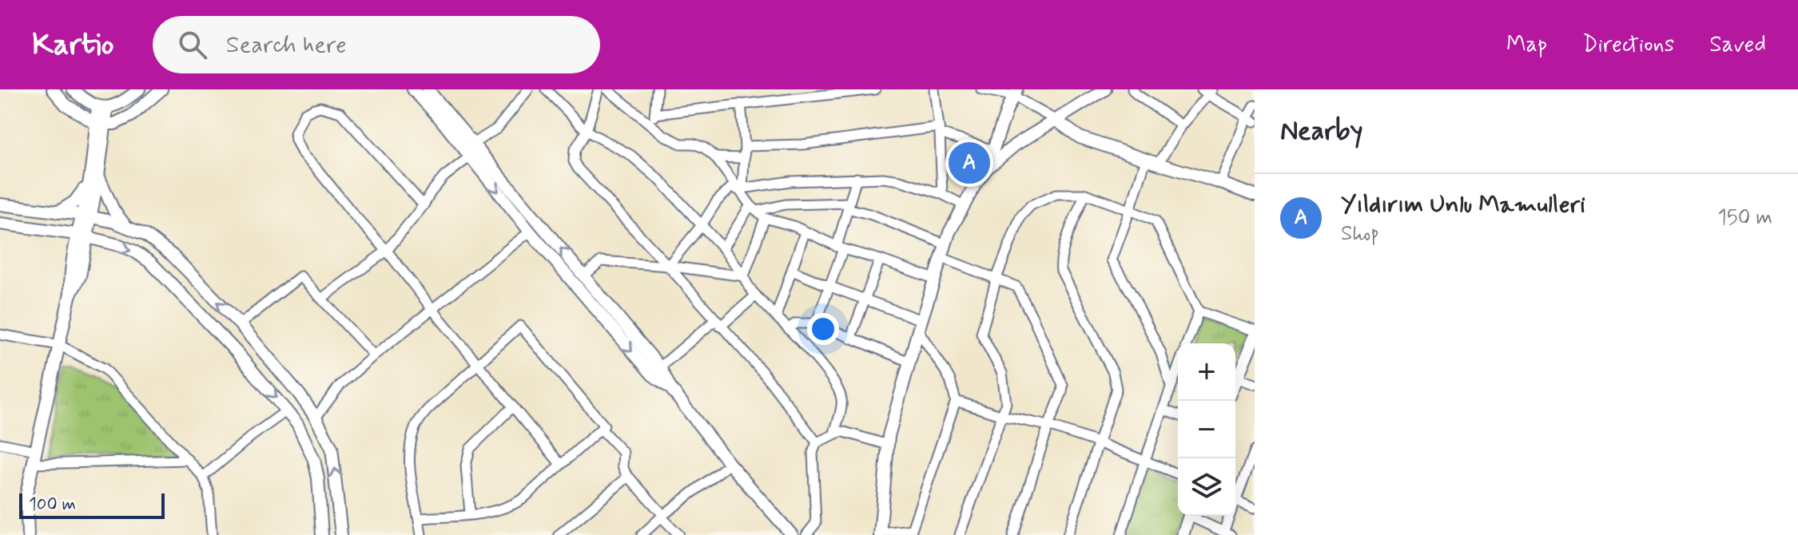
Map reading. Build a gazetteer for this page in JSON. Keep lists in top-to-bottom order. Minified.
{"scale_bar":"100 m","page":{"header":"Kartio","search":"Search here","nav":["Map","Directions","Saved"],"heading":"Nearby","pins":"A","list":[{"mark":"A","name":"Yıldırım Unlu Mamulleri","note":"Shop","value":"150 m"}],"map_buttons":["+","−"],"scale":"100 m"}}
